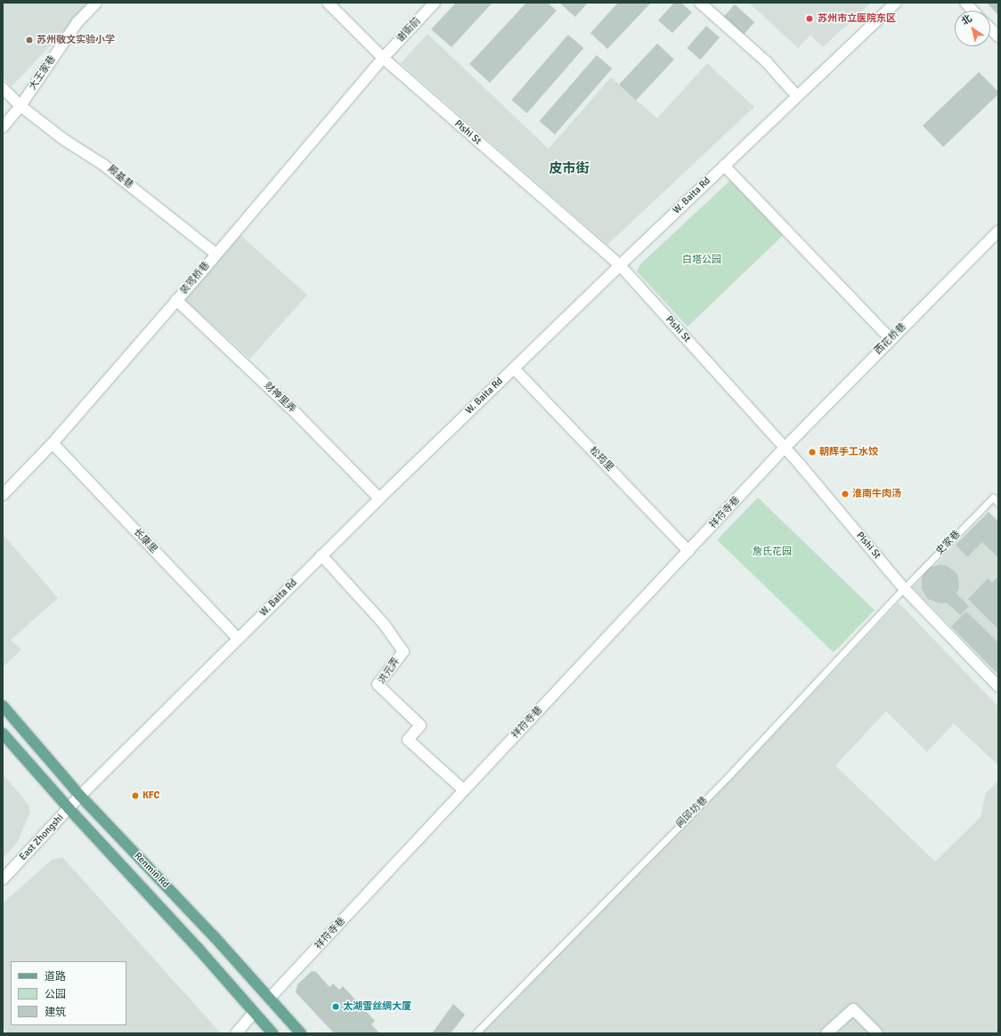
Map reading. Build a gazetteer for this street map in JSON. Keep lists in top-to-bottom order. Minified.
{"streets":{"main road":["Renmin Rd"],"street":["谢衙前","大王家巷","Pishi St","殿基巷","W. Baita Rd","装驾桥巷","西花桥巷","财神里弄","松筠里","祥符寺巷","长康里","洪元弄","East Zhongshi"],"lane":["史家巷","闾邱坊巷"]},"crossings":[["谢衙前","Pishi St"],["谢衙前","装驾桥巷"],["大王家巷","殿基巷"],["Pishi St","W. Baita Rd"],["Pishi St","装驾桥巷"],["Pishi St","西花桥巷"],["Pishi St","祥符寺巷"],["Pishi St","史家巷"],["Pishi St","闾邱坊巷"],["殿基巷","装驾桥巷"],["W. Baita Rd","财神里弄"],["W. Baita Rd","松筠里"],["W. Baita Rd","长康里"],["W. Baita Rd","洪元弄"],["W. Baita Rd","East Zhongshi"],["W. Baita Rd","Renmin Rd"],["装驾桥巷","财神里弄"],["装驾桥巷","长康里"],["西花桥巷","祥符寺巷"],["松筠里","祥符寺巷"],["祥符寺巷","洪元弄"],["祥符寺巷","Renmin Rd"],["史家巷","闾邱坊巷"],["East Zhongshi","Renmin Rd"]],"districts":["皮市街"],"parks":["白塔公园","詹氏花园"],"places":["苏州市立医院东区","苏州敬文实验小学","朝辉手工水饺","淮南牛肉汤","KFC","太湖雪丝绸大厦"],"legend":["道路","公园","建筑"],"north":"top left"}
